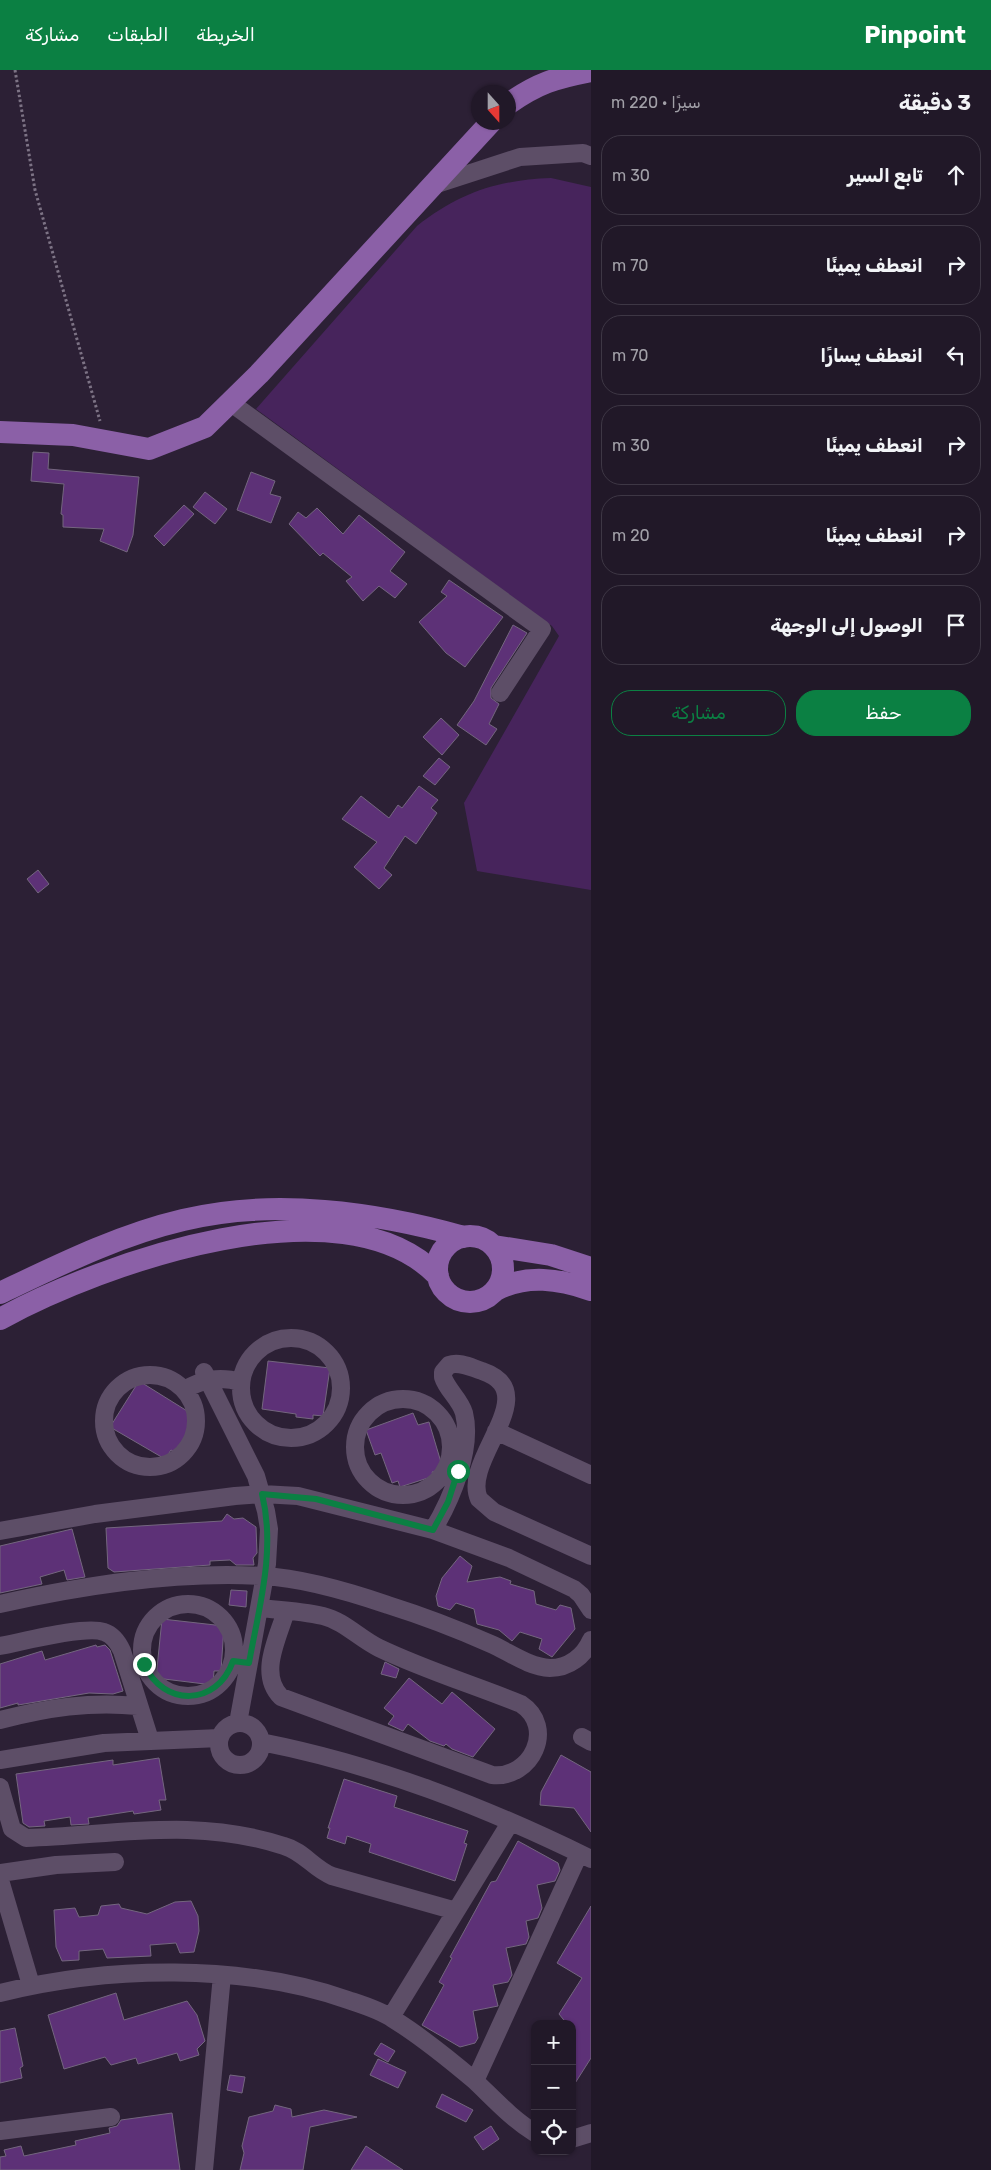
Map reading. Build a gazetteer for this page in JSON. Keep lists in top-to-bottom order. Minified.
{"north":"bottom","page":{"header":"Pinpoint","nav":["الخريطة","الطبقات","مشاركة"],"heading":["3 دقيقة","سيرًا · 220 m"],"list":[["تابع السير","30 m"],["انعطف يمينًا","70 m"],["انعطف يسارًا","70 m"],["انعطف يمينًا","30 m"],["انعطف يمينًا","20 m"],"الوصول إلى الوجهة"],"buttons":["حفظ","مشاركة"],"map_buttons":["+","−"]}}
